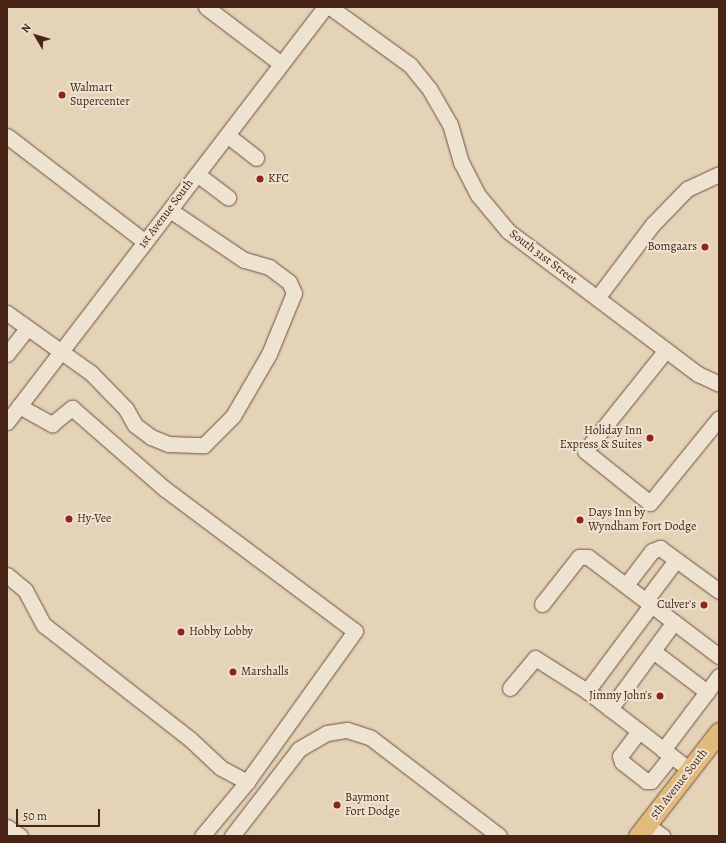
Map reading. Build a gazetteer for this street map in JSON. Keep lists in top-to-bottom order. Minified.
{"streets":{"main road":["5th Avenue South"],"street":["1st Avenue South","South 31st Street"]},"places":["Walmart Supercenter","KFC","Bomgaars","Holiday Inn Express & Suites","Hy-Vee","Days Inn by Wyndham Fort Dodge","Culver's","Hobby Lobby","Marshalls","Jimmy John's","Baymont Fort Dodge"],"scale_bar":"50 m","north":"top left"}
